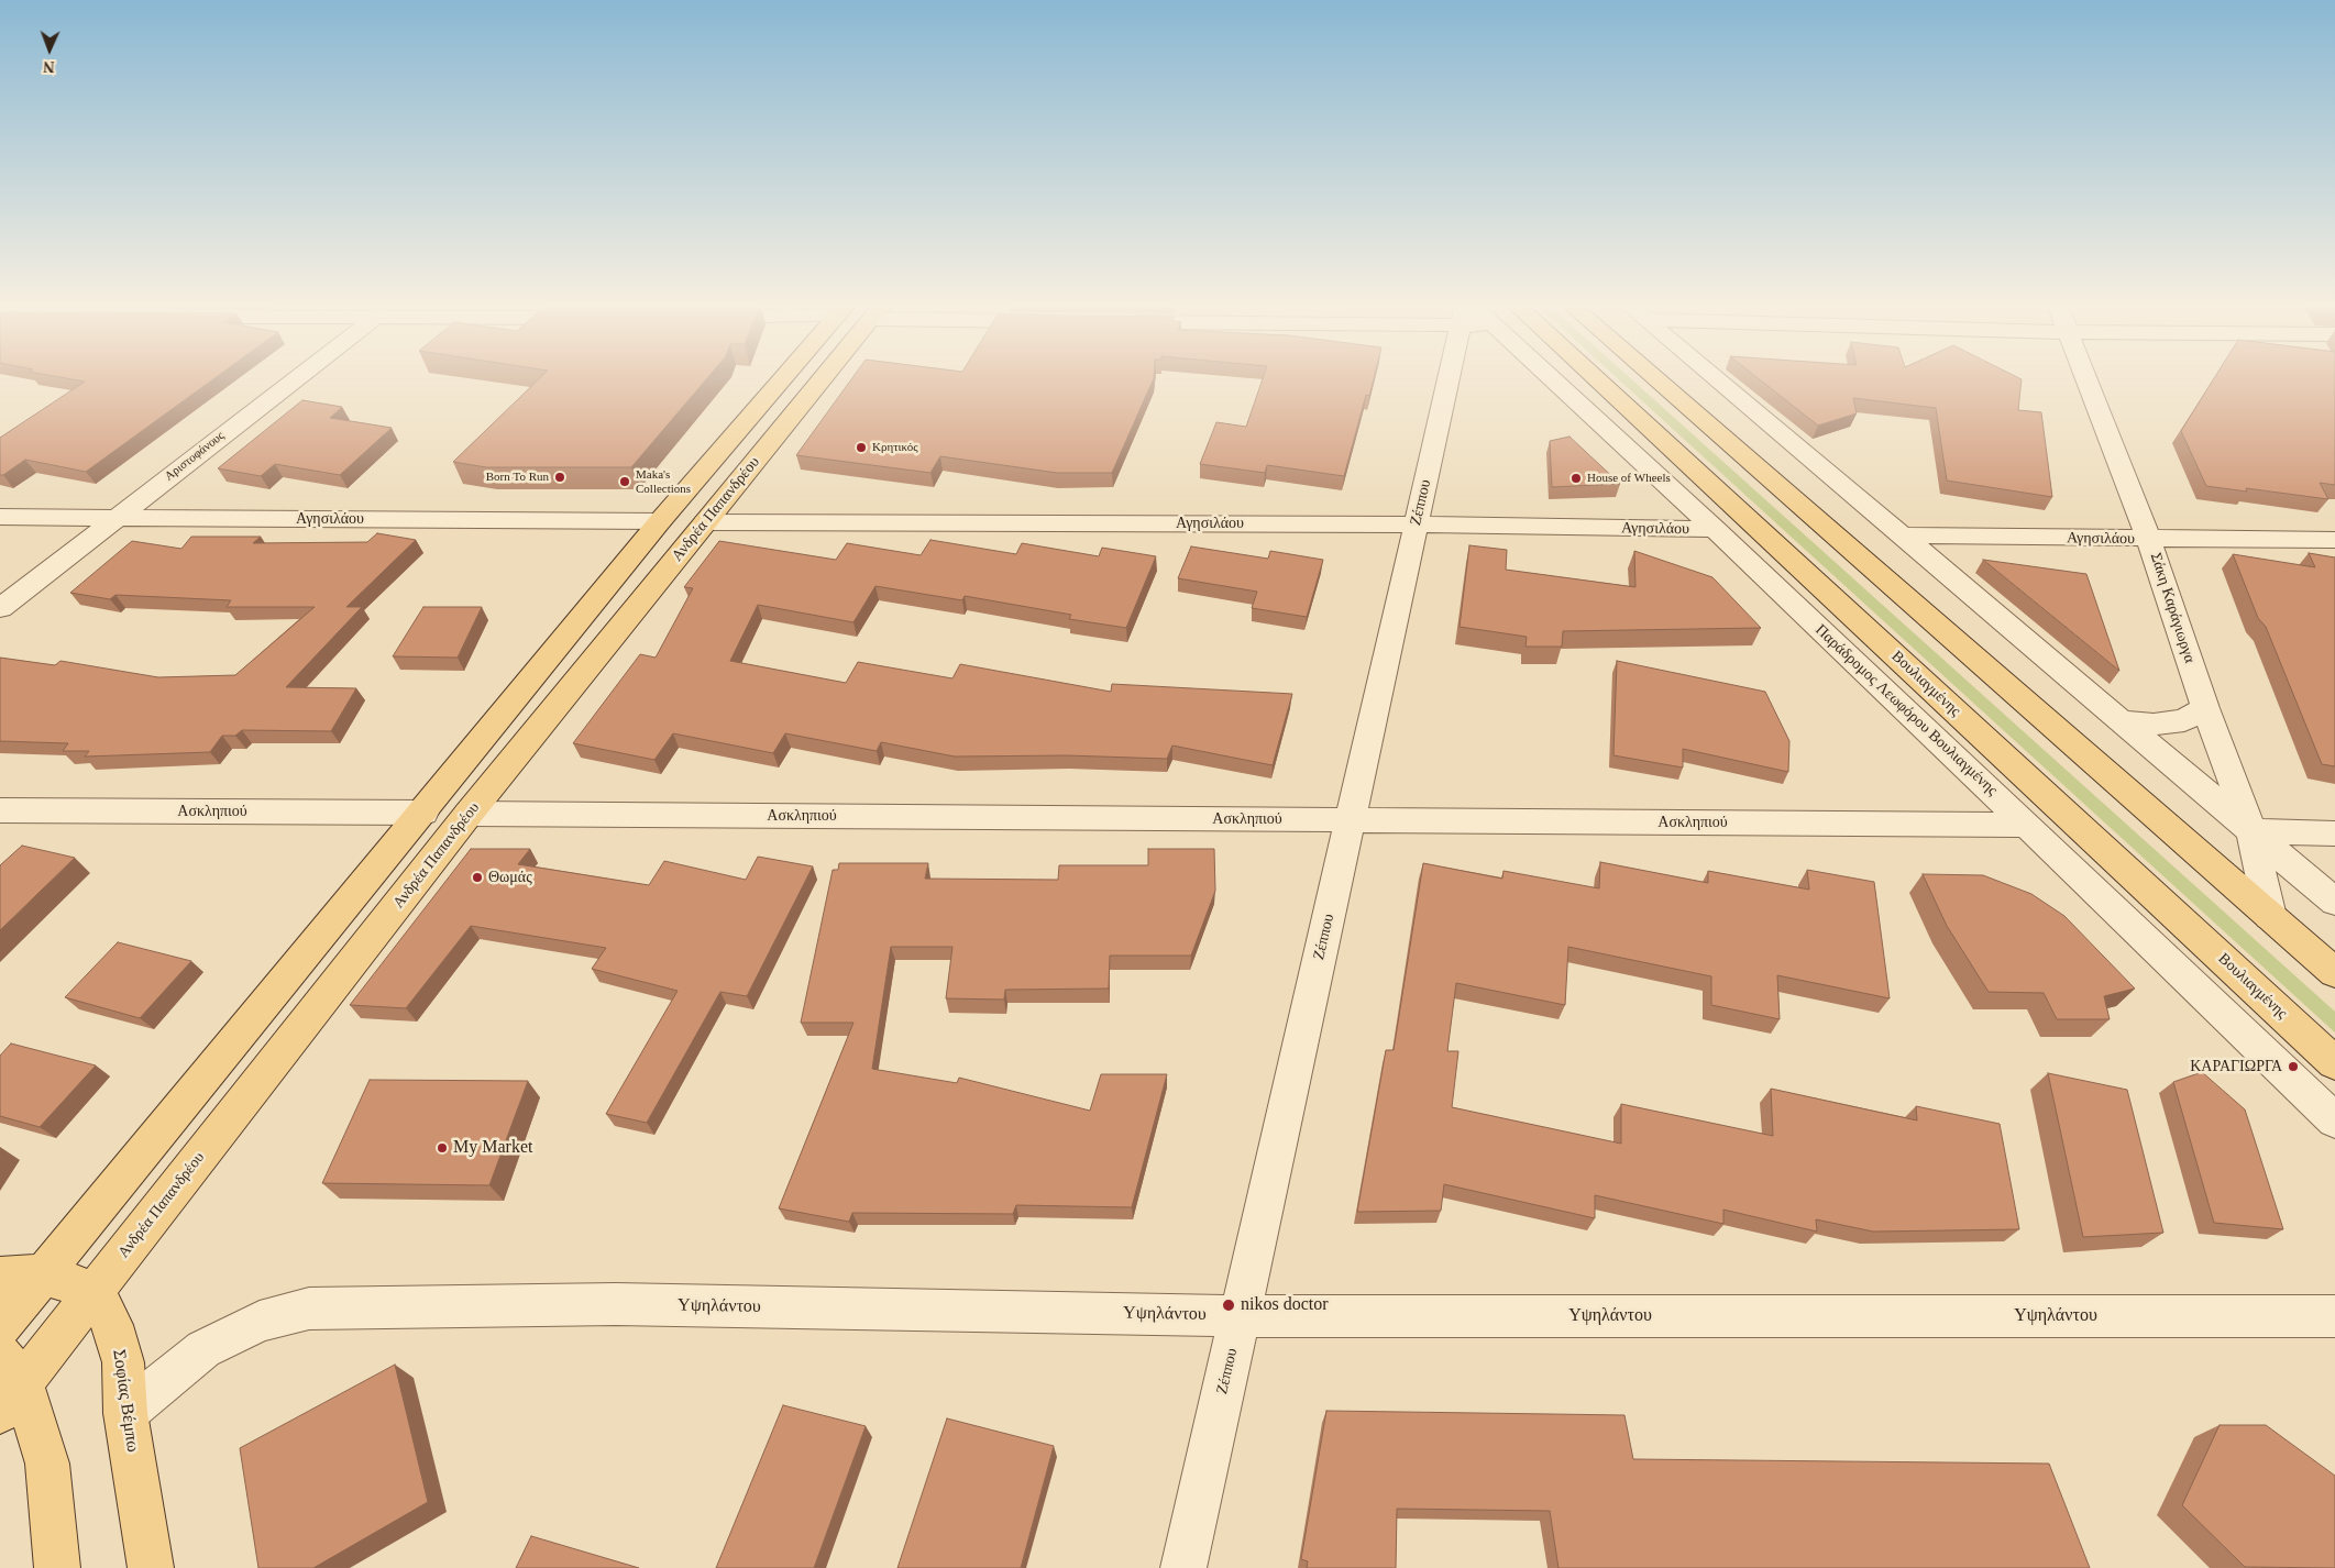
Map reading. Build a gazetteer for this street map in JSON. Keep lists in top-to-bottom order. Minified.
{"streets":{"main road":["Ανδρέα Παπανδρέου","Βουλιαγμένης","Σοφίας Βέμπω"],"street":["Αριστοφάνους","Ζέππου","Αγησιλάου","Σάκη Καράγιωργα","Παράδρομος Λεωφόρου Βουλιαγμένης","Ασκληπιού","Υψηλάντου"]},"crossings":[["Αριστοφάνους","Αγησιλάου"],["Ζέππου","Αγησιλάου"],["Ζέππου","Ασκληπιού"],["Ζέππου","Υψηλάντου"],["Ανδρέα Παπανδρέου","Αγησιλάου"],["Ανδρέα Παπανδρέου","Ασκληπιού"],["Ανδρέα Παπανδρέου","Σοφίας Βέμπω"],["Αγησιλάου","Σάκη Καράγιωργα"],["Αγησιλάου","Παράδρομος Λεωφόρου Βουλιαγμένης"],["Παράδρομος Λεωφόρου Βουλιαγμένης","Ασκληπιού"],["Υψηλάντου","Σοφίας Βέμπω"]],"places":["Κρητικός","Born To Run","House of Wheels","Maka's Collections","Θωμάς","ΚΑΡΑΓΙΩΡΓΑ","My Market","nikos doctor"],"north":"bottom"}
